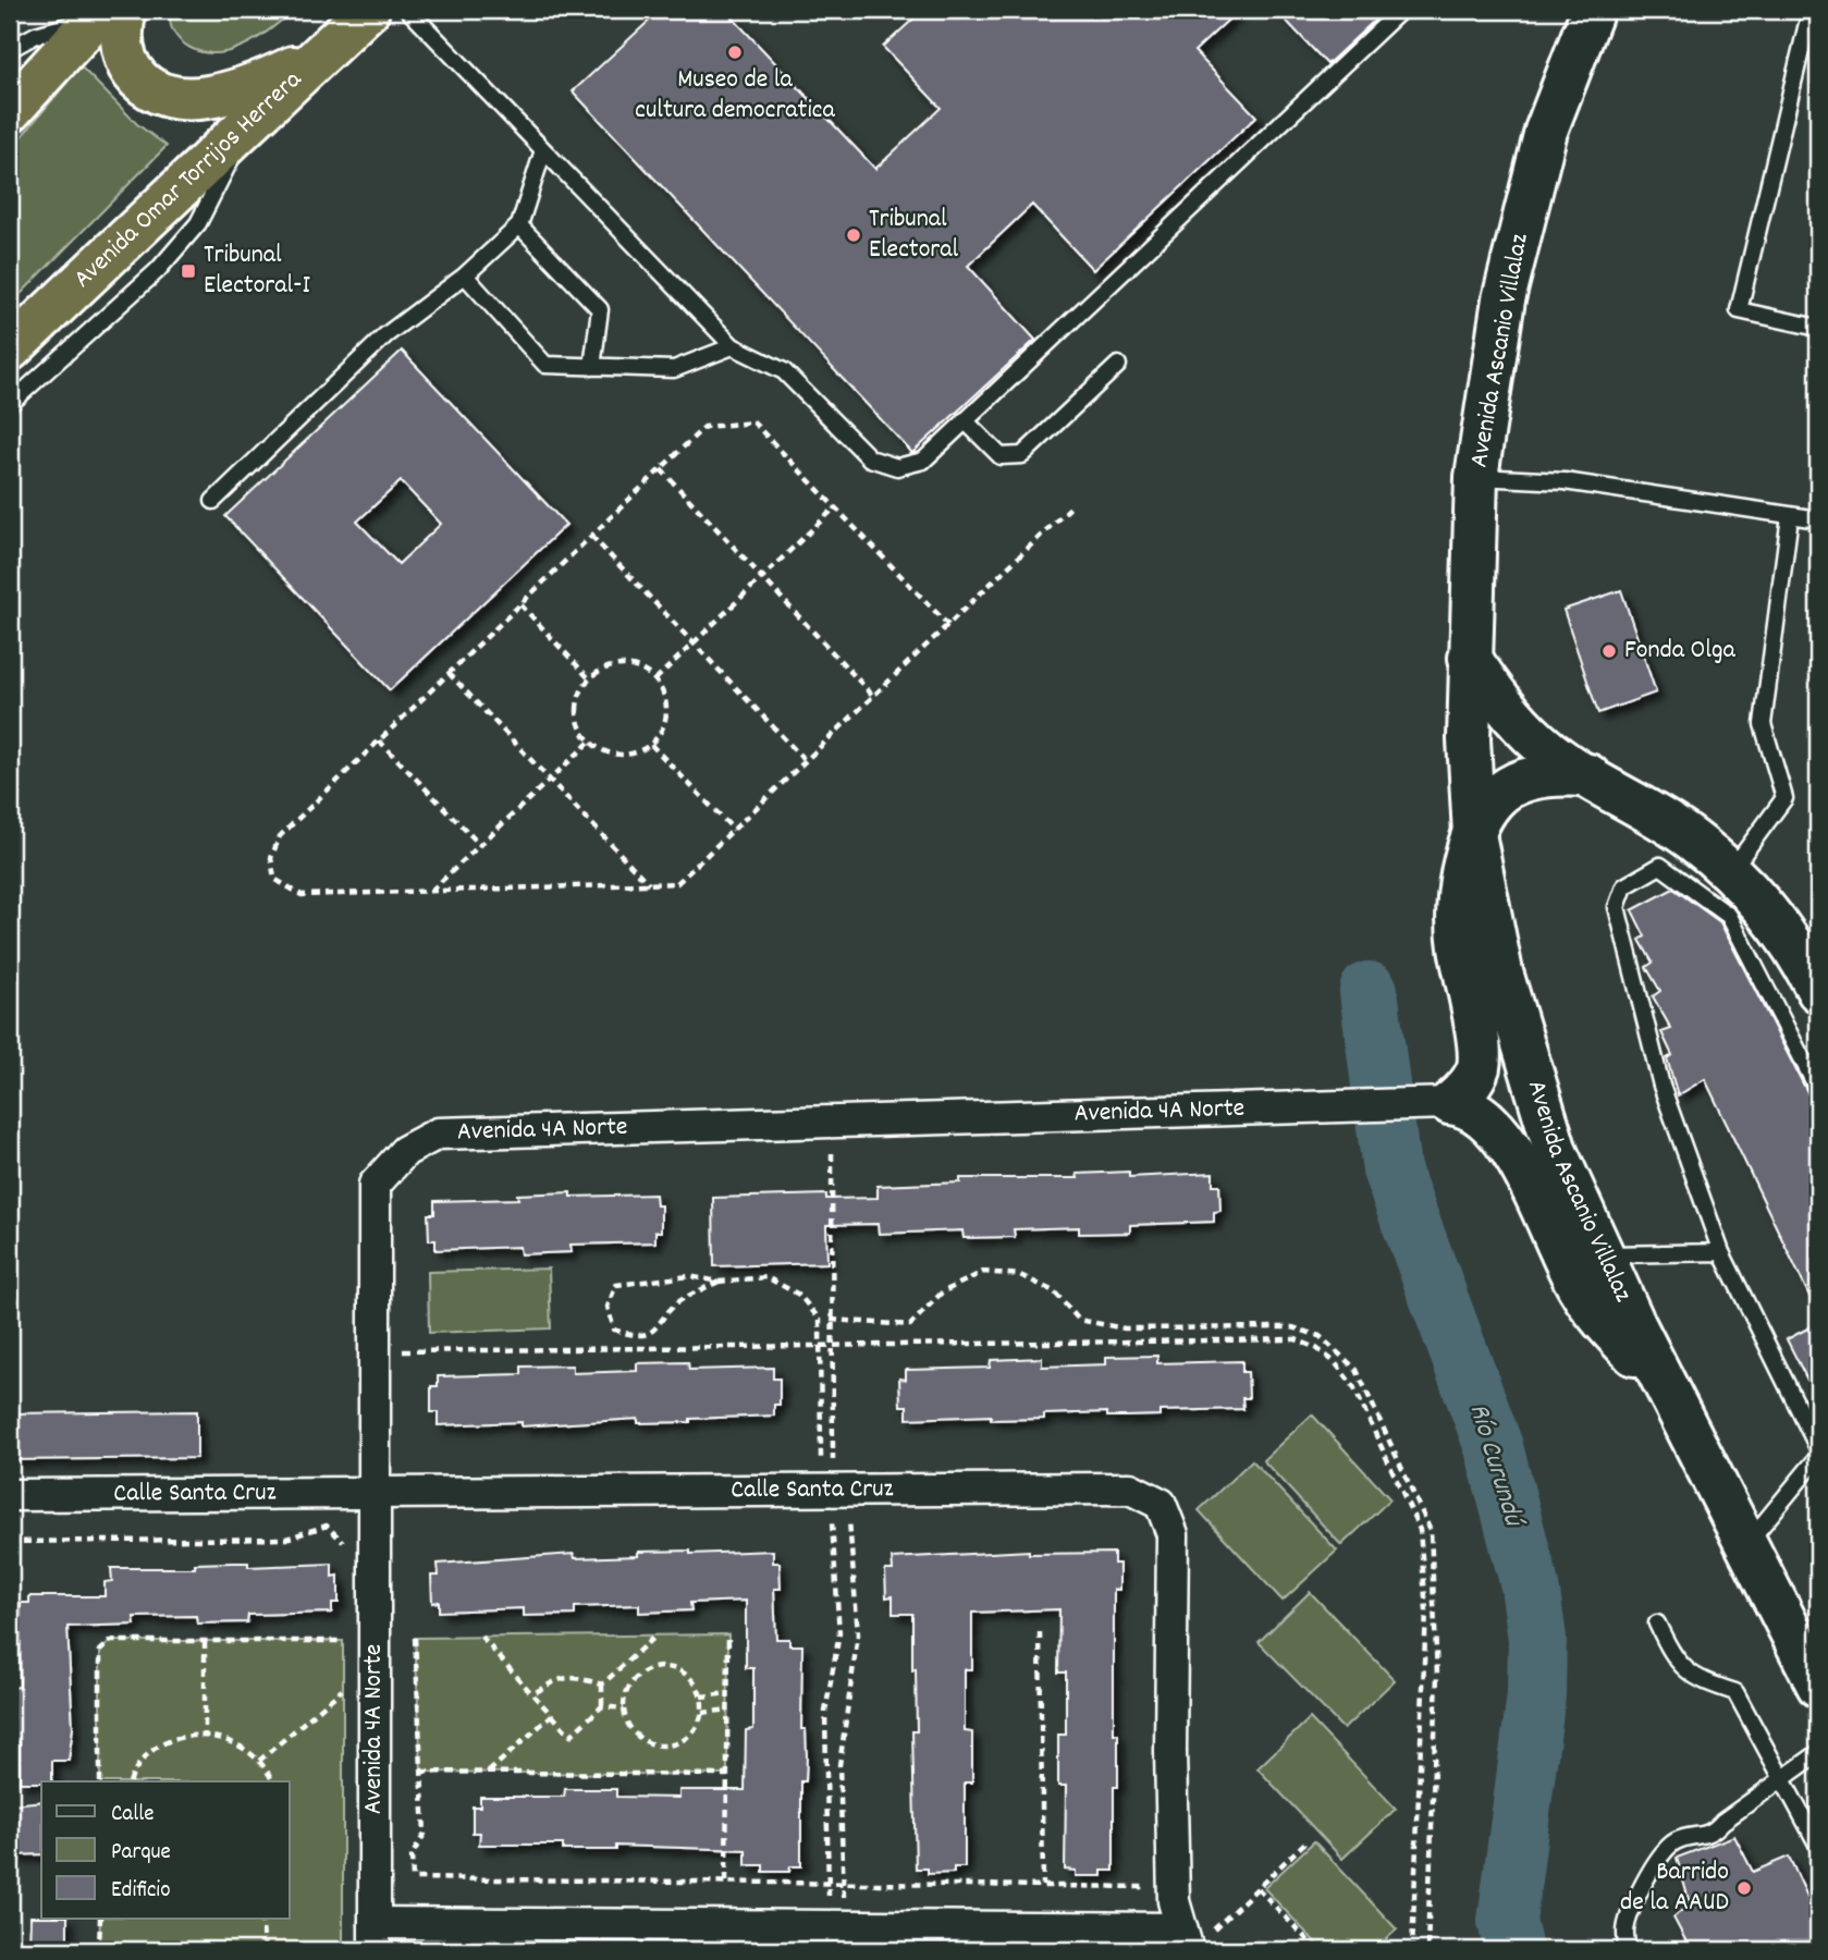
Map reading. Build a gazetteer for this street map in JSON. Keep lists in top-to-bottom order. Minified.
{"streets":{"highway":["Avenida Omar Torrijos Herrera"],"main road":["Avenida Ascanio Villalaz"],"street":["Avenida 4A Norte","Calle Santa Cruz"]},"crossings":[["Avenida 4A Norte","Calle Santa Cruz"]],"water":["Río Curundú"],"places":{"other":["Museo de la cultura democratica","Tribunal Electoral","Fonda Olga","Barrido de la AAUD"],"transit":["Tribunal Electoral-I"]},"legend":["Calle","Parque","Edificio"]}
